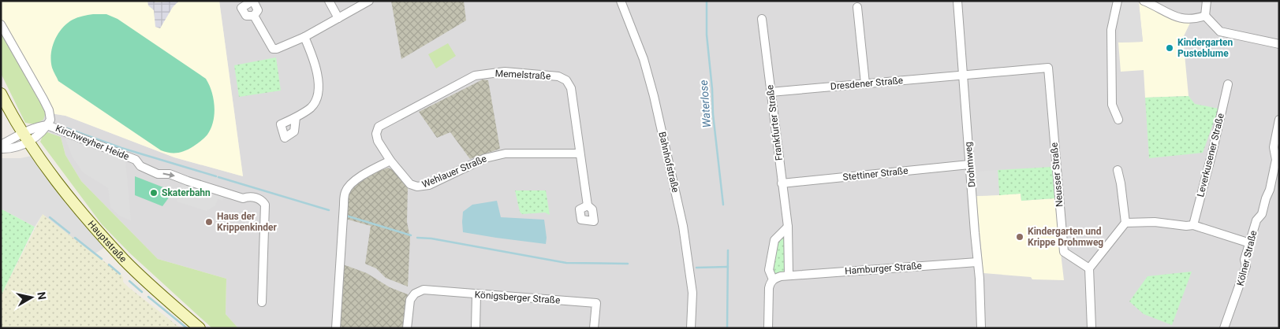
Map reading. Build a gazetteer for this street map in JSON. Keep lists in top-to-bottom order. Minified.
{"streets":{"main road":["Hauptstraße"],"street":["Memelstraße","Dresdener Straße","Frankfurter Straße","Kirchweyher Heide","Leverkusener Straße","Bahnhofstraße","Drohmweg","Wehlauer Straße","Stettiner Straße","Neusser Straße","Kölner Straße","Hamburger Straße","Königsberger Straße"]},"crossings":[["Memelstraße","Wehlauer Straße"],["Dresdener Straße","Frankfurter Straße"],["Dresdener Straße","Drohmweg"],["Dresdener Straße","Neusser Straße"],["Frankfurter Straße","Stettiner Straße"],["Frankfurter Straße","Hamburger Straße"],["Drohmweg","Stettiner Straße"],["Drohmweg","Hamburger Straße"]],"one_way":["Kirchweyher Heide"],"water":["Waterlose"],"places":["Kindergarten Pusteblume","Skaterbahn","Haus der Krippenkinder","Kindergarten und Krippe Drohmweg"],"north":"right"}
